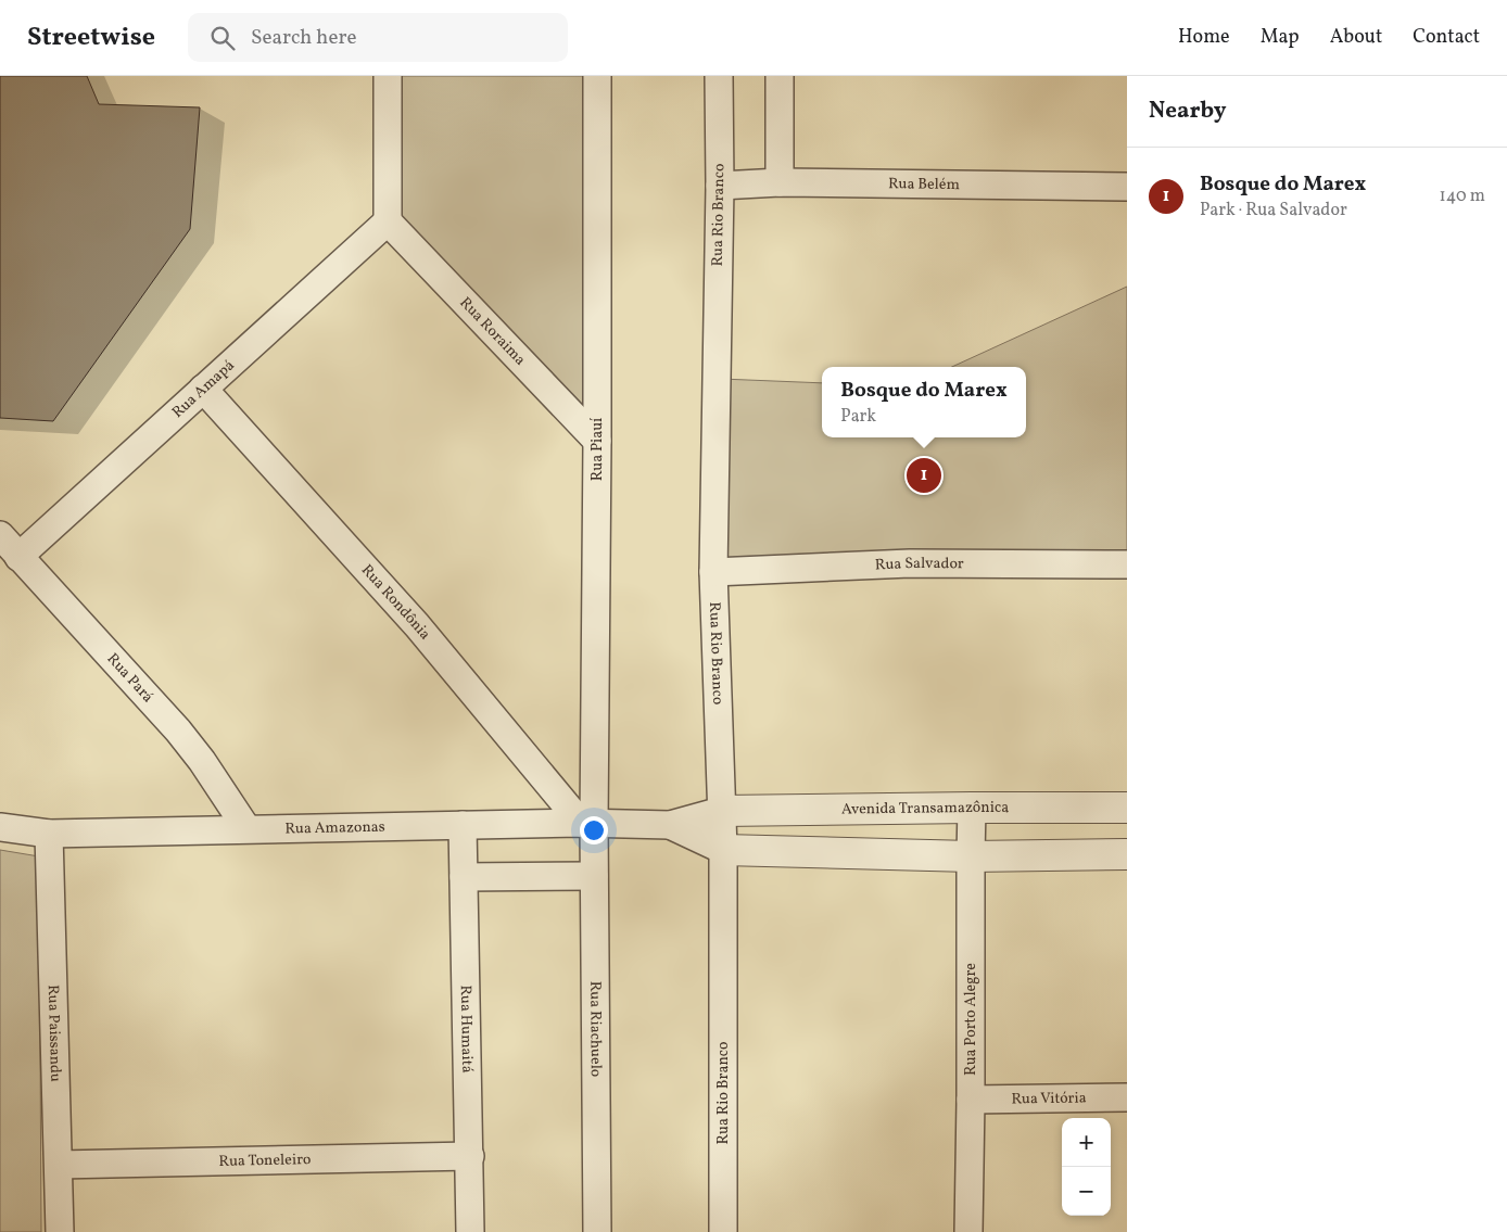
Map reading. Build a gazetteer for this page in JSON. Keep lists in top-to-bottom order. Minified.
{"streets":{"street":["Rua Belém","Rua Rio Branco","Rua Roraima","Rua Amapá","Rua Piauí","Rua Salvador","Rua Rondônia","Rua Pará","Avenida Transamazônica","Rua Amazonas","Rua Porto Alegre","Rua Riachuelo","Rua Humaitá","Rua Paissandu","Rua Vitória","Rua Toneleiro"]},"crossings":[["Rua Belém","Rua Rio Branco"],["Rua Rio Branco","Rua Salvador"],["Rua Rio Branco","Avenida Transamazônica"],["Rua Rio Branco","Rua Amazonas"],["Rua Roraima","Rua Amapá"],["Rua Roraima","Rua Piauí"],["Rua Amapá","Rua Rondônia"],["Rua Amapá","Rua Pará"],["Rua Piauí","Rua Rondônia"],["Rua Piauí","Rua Amazonas"],["Rua Piauí","Rua Riachuelo"],["Rua Rondônia","Rua Amazonas"],["Rua Rondônia","Rua Riachuelo"],["Rua Pará","Rua Amazonas"],["Avenida Transamazônica","Rua Amazonas"],["Avenida Transamazônica","Rua Porto Alegre"],["Rua Amazonas","Rua Riachuelo"],["Rua Amazonas","Rua Humaitá"],["Rua Amazonas","Rua Paissandu"],["Rua Porto Alegre","Rua Vitória"],["Rua Humaitá","Rua Toneleiro"],["Rua Paissandu","Rua Toneleiro"]],"page":{"header":"Streetwise","search":"Search here","nav":["Home","Map","About","Contact"],"heading":"Nearby","list":[{"mark":"1","name":"Bosque do Marex","note":"Park · Rua Salvador","value":"140 m"}],"popup":["Bosque do Marex","Park"],"pins":"1","map_buttons":["+","−"]}}
